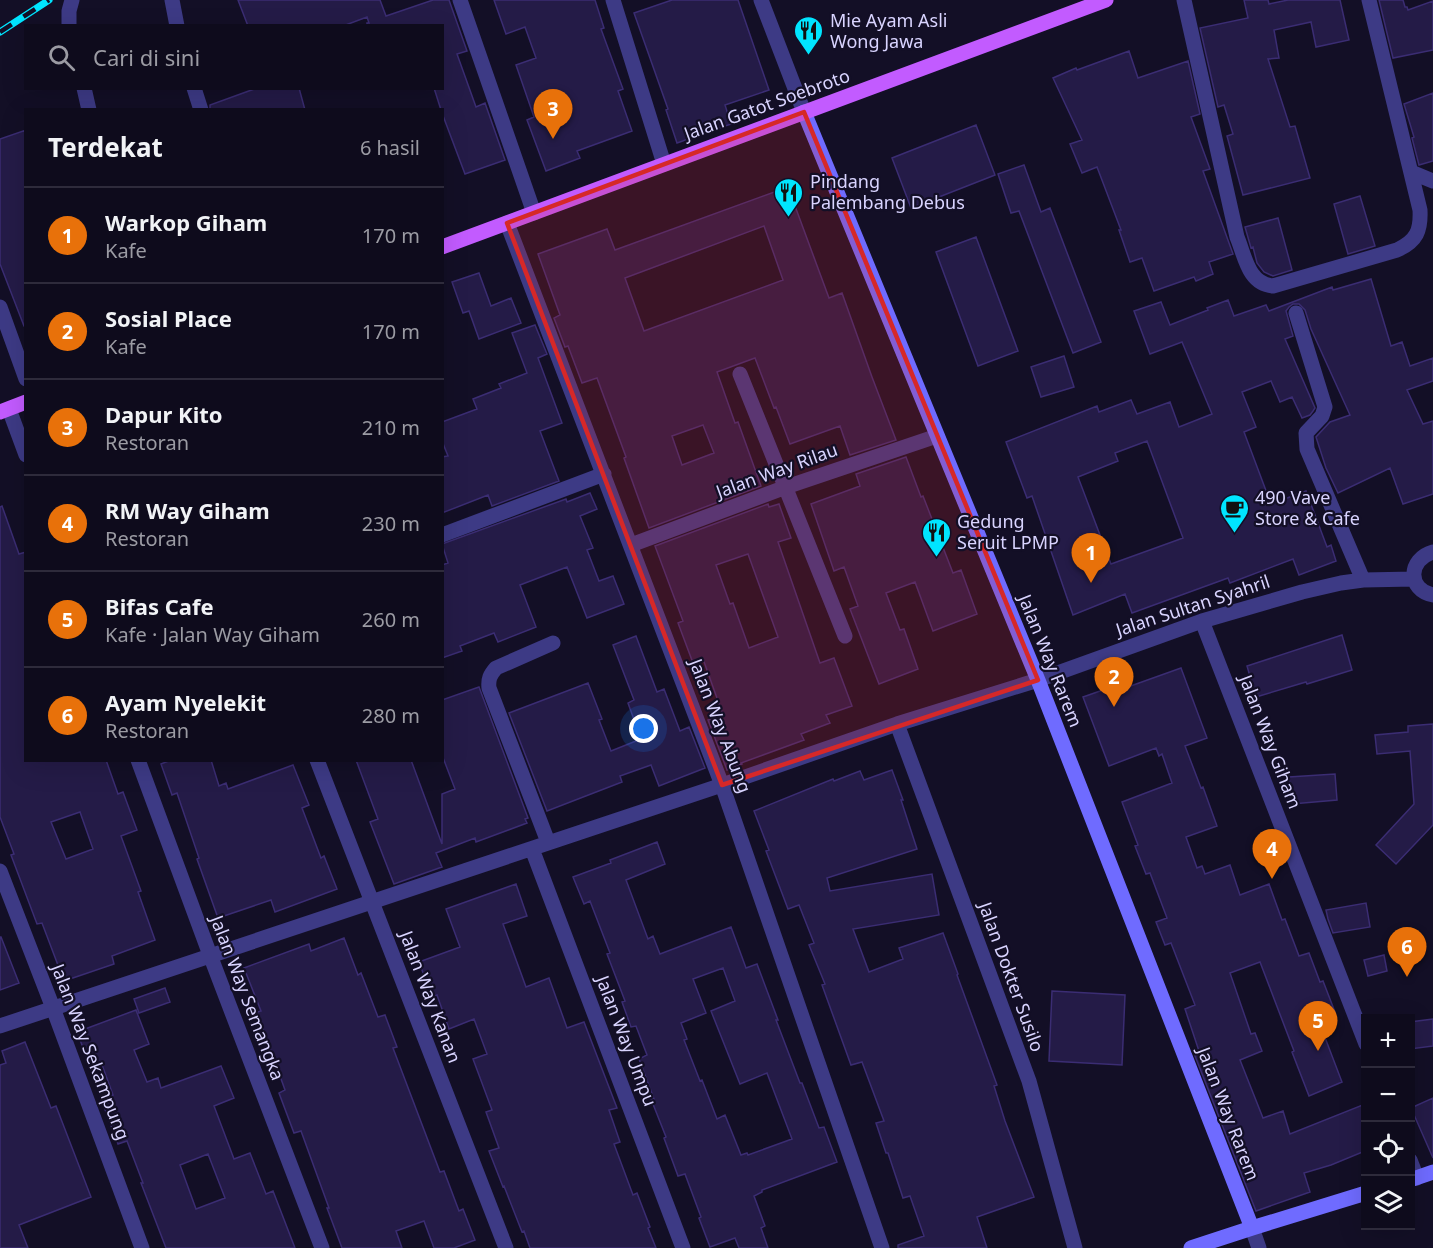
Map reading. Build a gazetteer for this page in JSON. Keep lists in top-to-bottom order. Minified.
{"streets":{"main road":["Jalan Gatot Soebroto"],"street":["Jalan Way Rilau","Jalan Sultan Syahril","Jalan Way Rarem","Jalan Way Abung","Jalan Way Giham","Jalan Dokter Susilo","Jalan Way Kanan","Jalan Way Semangka","Jalan Way Umpu","Jalan Way Sekampung"]},"crossings":[["Jalan Gatot Soebroto","Jalan Way Rarem"],["Jalan Gatot Soebroto","Jalan Way Abung"],["Jalan Way Rilau","Jalan Way Rarem"],["Jalan Way Rilau","Jalan Way Abung"],["Jalan Sultan Syahril","Jalan Way Rarem"],["Jalan Sultan Syahril","Jalan Way Abung"],["Jalan Sultan Syahril","Jalan Way Giham"],["Jalan Sultan Syahril","Jalan Dokter Susilo"],["Jalan Sultan Syahril","Jalan Way Kanan"],["Jalan Sultan Syahril","Jalan Way Semangka"],["Jalan Sultan Syahril","Jalan Way Umpu"],["Jalan Sultan Syahril","Jalan Way Sekampung"]],"places":{"restaurant":["Mie Ayam Asli Wong Jawa","Pindang Palembang Debus","Gedung Seruit LPMP"],"cafe":["490 Vave Store & Cafe"]},"page":{"search":"Cari di sini","pins":["3","1","2","4","6","5"],"heading":["Terdekat","6 hasil"],"list":[{"mark":"1","name":"Warkop Giham","note":"Kafe","value":"170 m"},{"mark":"2","name":"Sosial Place","note":"Kafe","value":"170 m"},{"mark":"3","name":"Dapur Kito","note":"Restoran","value":"210 m"},{"mark":"4","name":"RM Way Giham","note":"Restoran","value":"230 m"},{"mark":"5","name":"Bifas Cafe","note":"Kafe · Jalan Way Giham","value":"260 m"},{"mark":"6","name":"Ayam Nyelekit","note":"Restoran","value":"280 m"}],"map_buttons":["+","−"]}}
